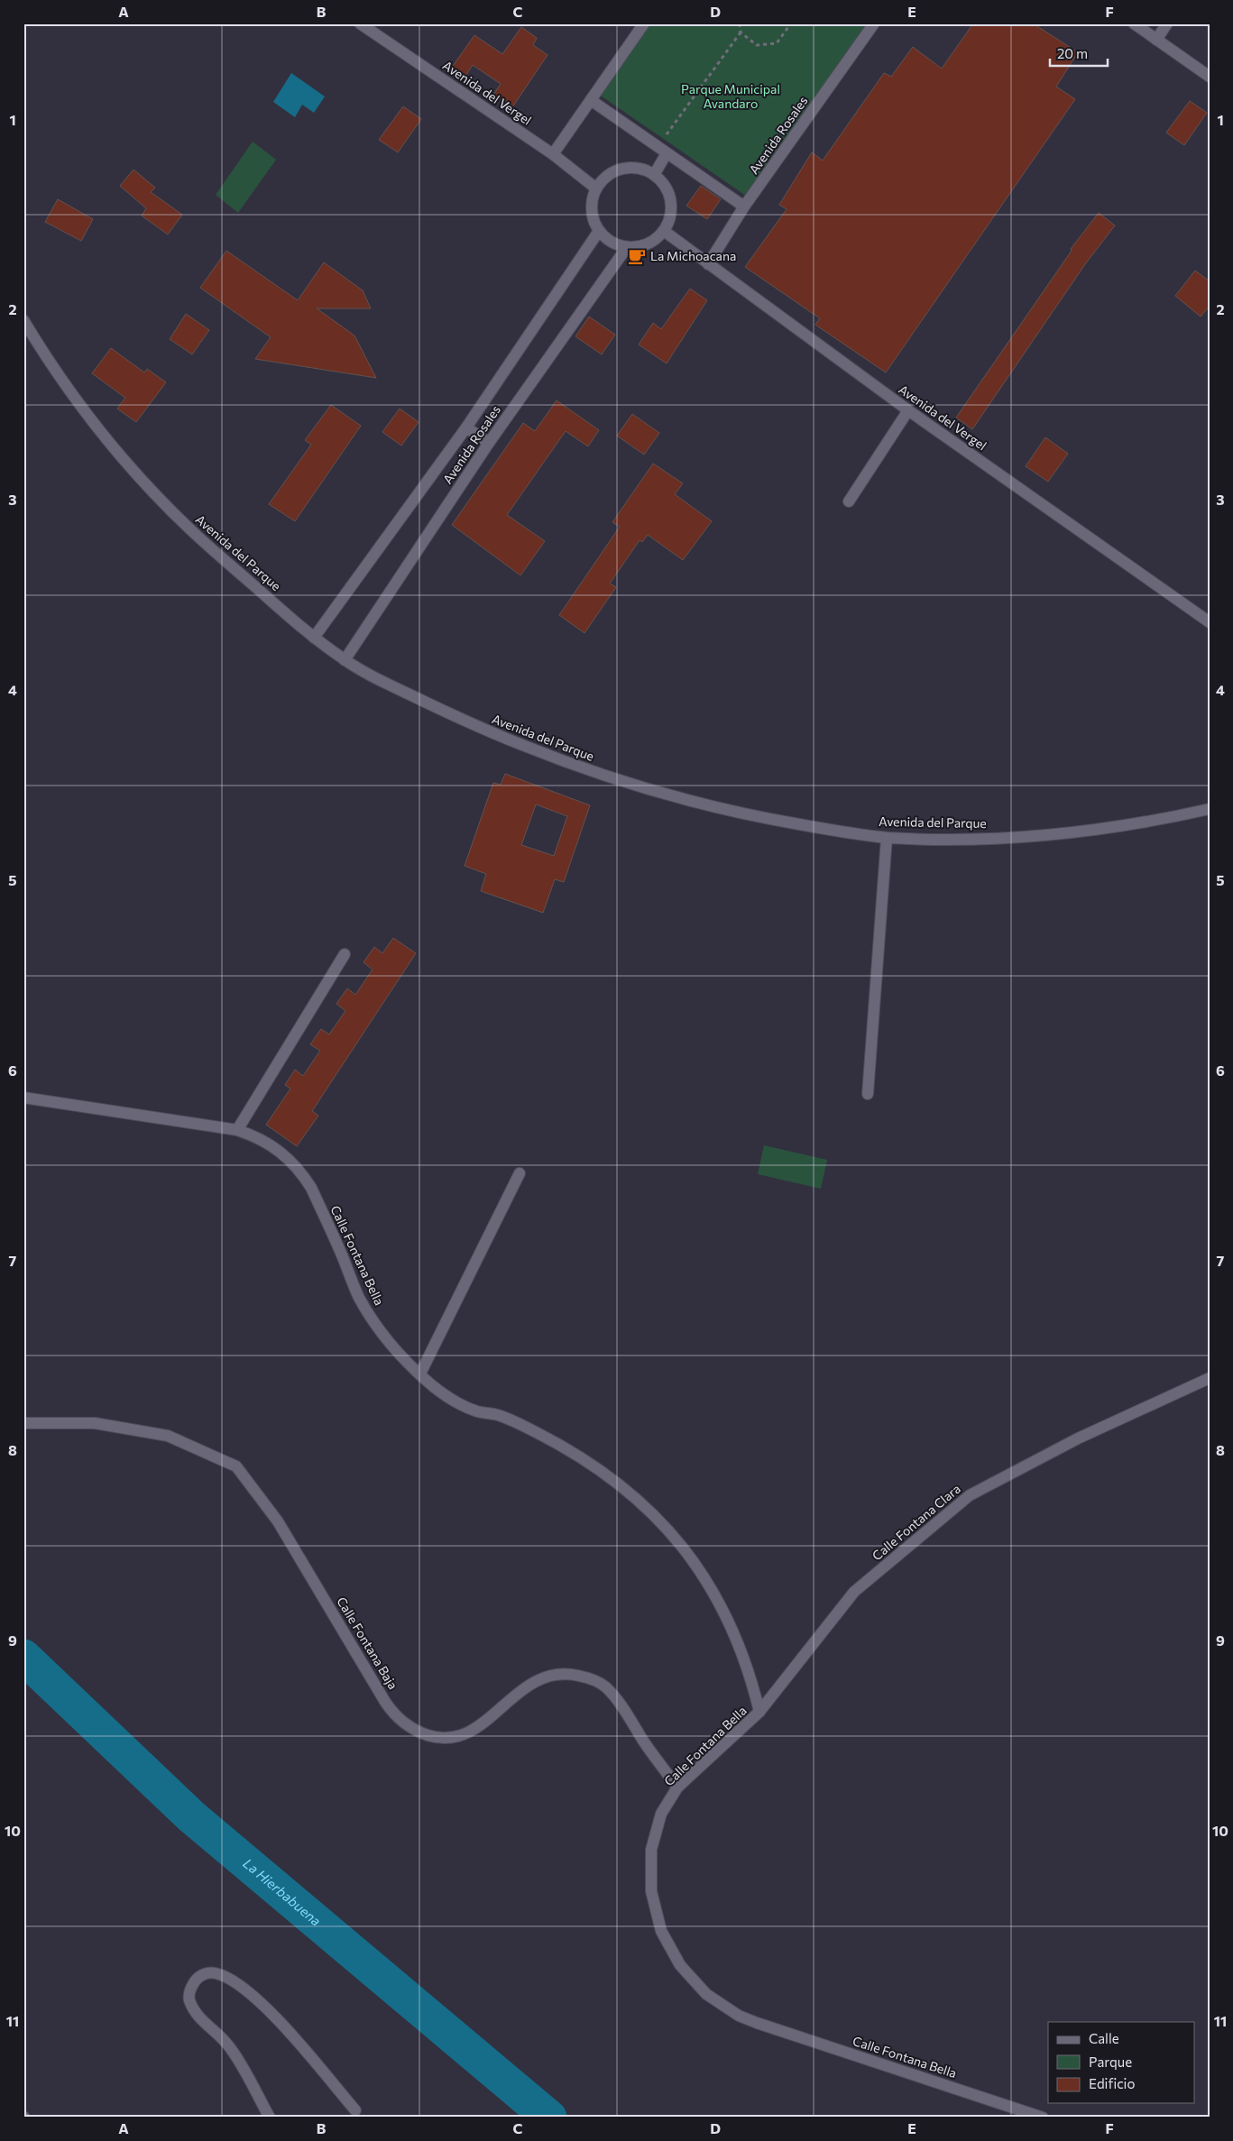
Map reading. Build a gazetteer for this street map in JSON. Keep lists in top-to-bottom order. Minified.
{"streets":{"street":["Avenida del Vergel","Avenida Rosales","Avenida del Parque","Calle Fontana Bella","Calle Fontana Clara","Calle Fontana Baja"]},"crossings":[["Avenida del Vergel","Avenida Rosales"],["Avenida Rosales","Avenida del Parque"],["Calle Fontana Bella","Calle Fontana Clara"],["Calle Fontana Bella","Calle Fontana Baja"]],"water":["La Hierbabuena"],"parks":["Parque Municipal Avandaro"],"places":{"cafe":["La Michoacana"]},"legend":["Calle","Parque","Edificio"],"scale_bar":"20 m","grid":{"columns":["A","B","C","D","E","F"],"rows":["1","2","3","4","5","6","7","8","9","10","11"]}}
